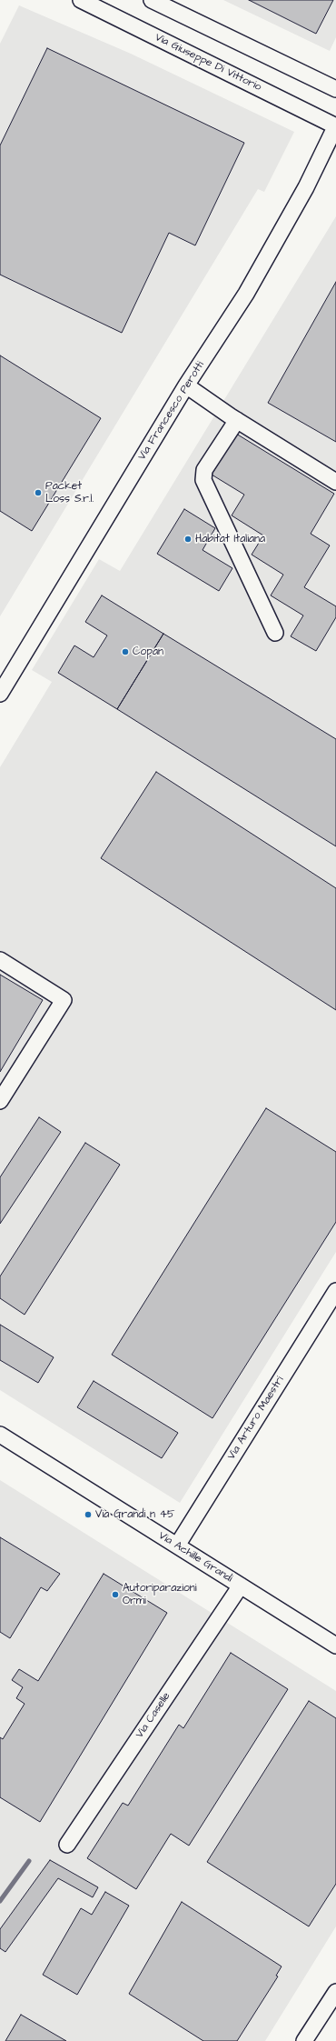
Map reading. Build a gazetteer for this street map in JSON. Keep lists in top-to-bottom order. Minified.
{"streets":{"street":["Via Giuseppe Di Vittorio","Via Francesco Perotti","Via Arturo Maestri","Via Achille Grandi","Via Caselle"]},"crossings":[["Via Giuseppe Di Vittorio","Via Francesco Perotti"],["Via Arturo Maestri","Via Achille Grandi"],["Via Achille Grandi","Via Caselle"]],"places":["Packet Loss S.r.l.","Habitat Italiana","Copan","Via Grandi n 45","Autoriparazioni Ormi"]}
